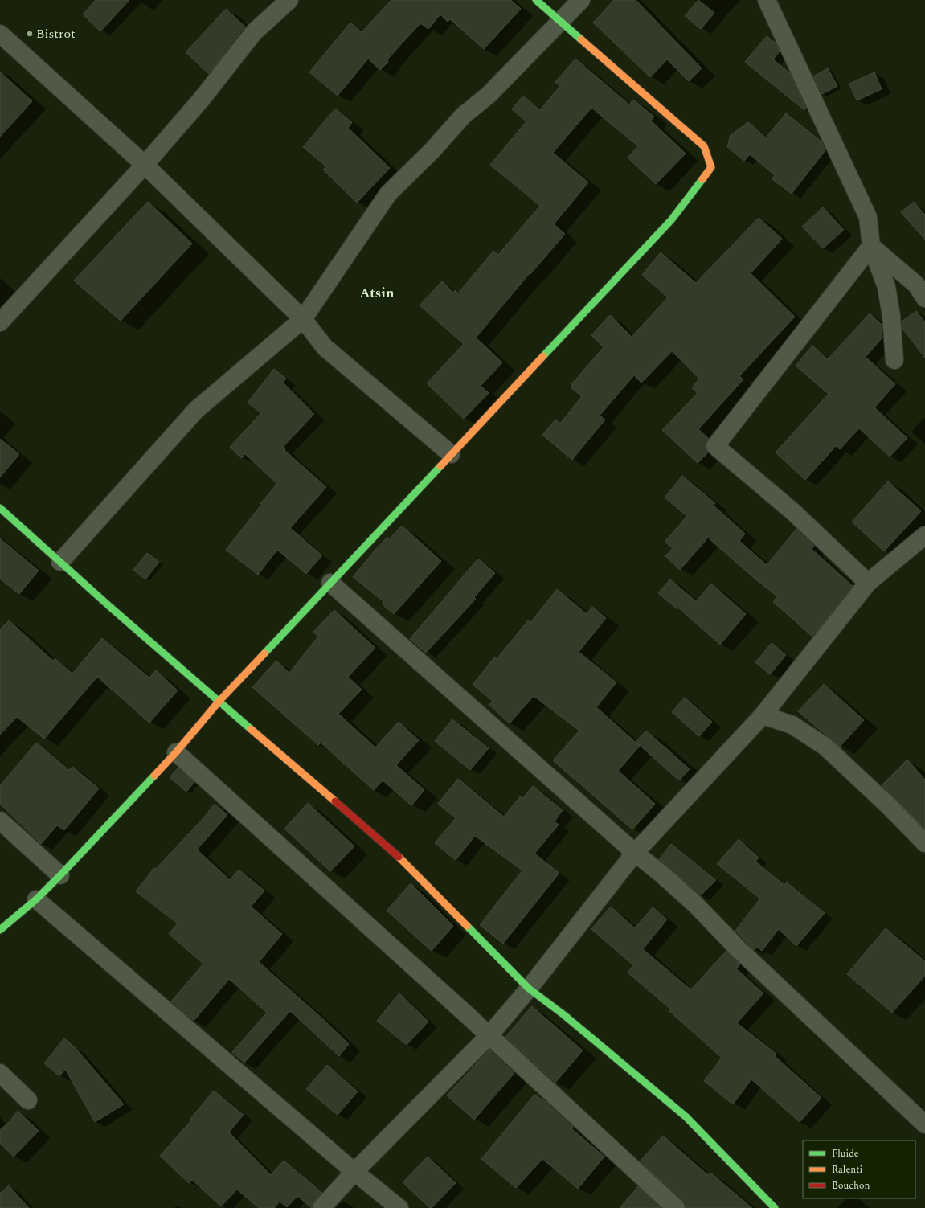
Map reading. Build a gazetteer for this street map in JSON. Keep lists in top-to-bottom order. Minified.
{"districts":["Atsin"],"places":["Bistrot"],"legend":["Fluide","Ralenti","Bouchon"]}
